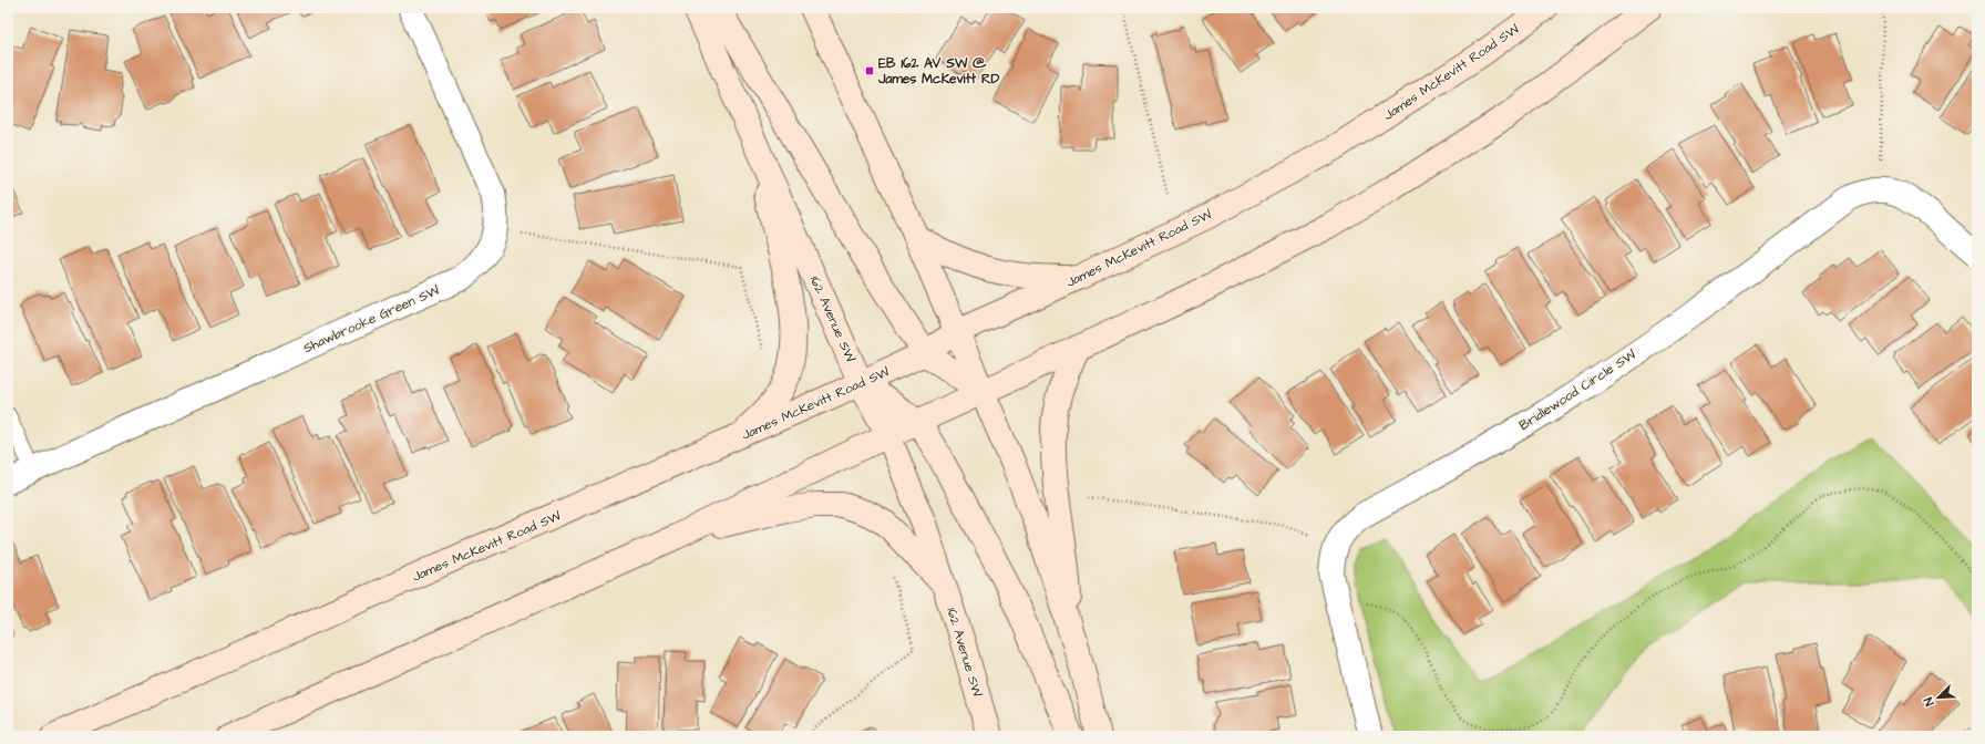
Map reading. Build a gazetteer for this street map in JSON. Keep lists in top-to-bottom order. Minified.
{"streets":{"main road":["James McKevitt Road SW","162 Avenue SW"],"street":["Shawbrooke Green SW","Bridlewood Circle SW"]},"crossings":[["James McKevitt Road SW","162 Avenue SW"]],"places":{"transit":["EB 162 AV SW @ James McKevitt RD"]},"north":"bottom left"}
